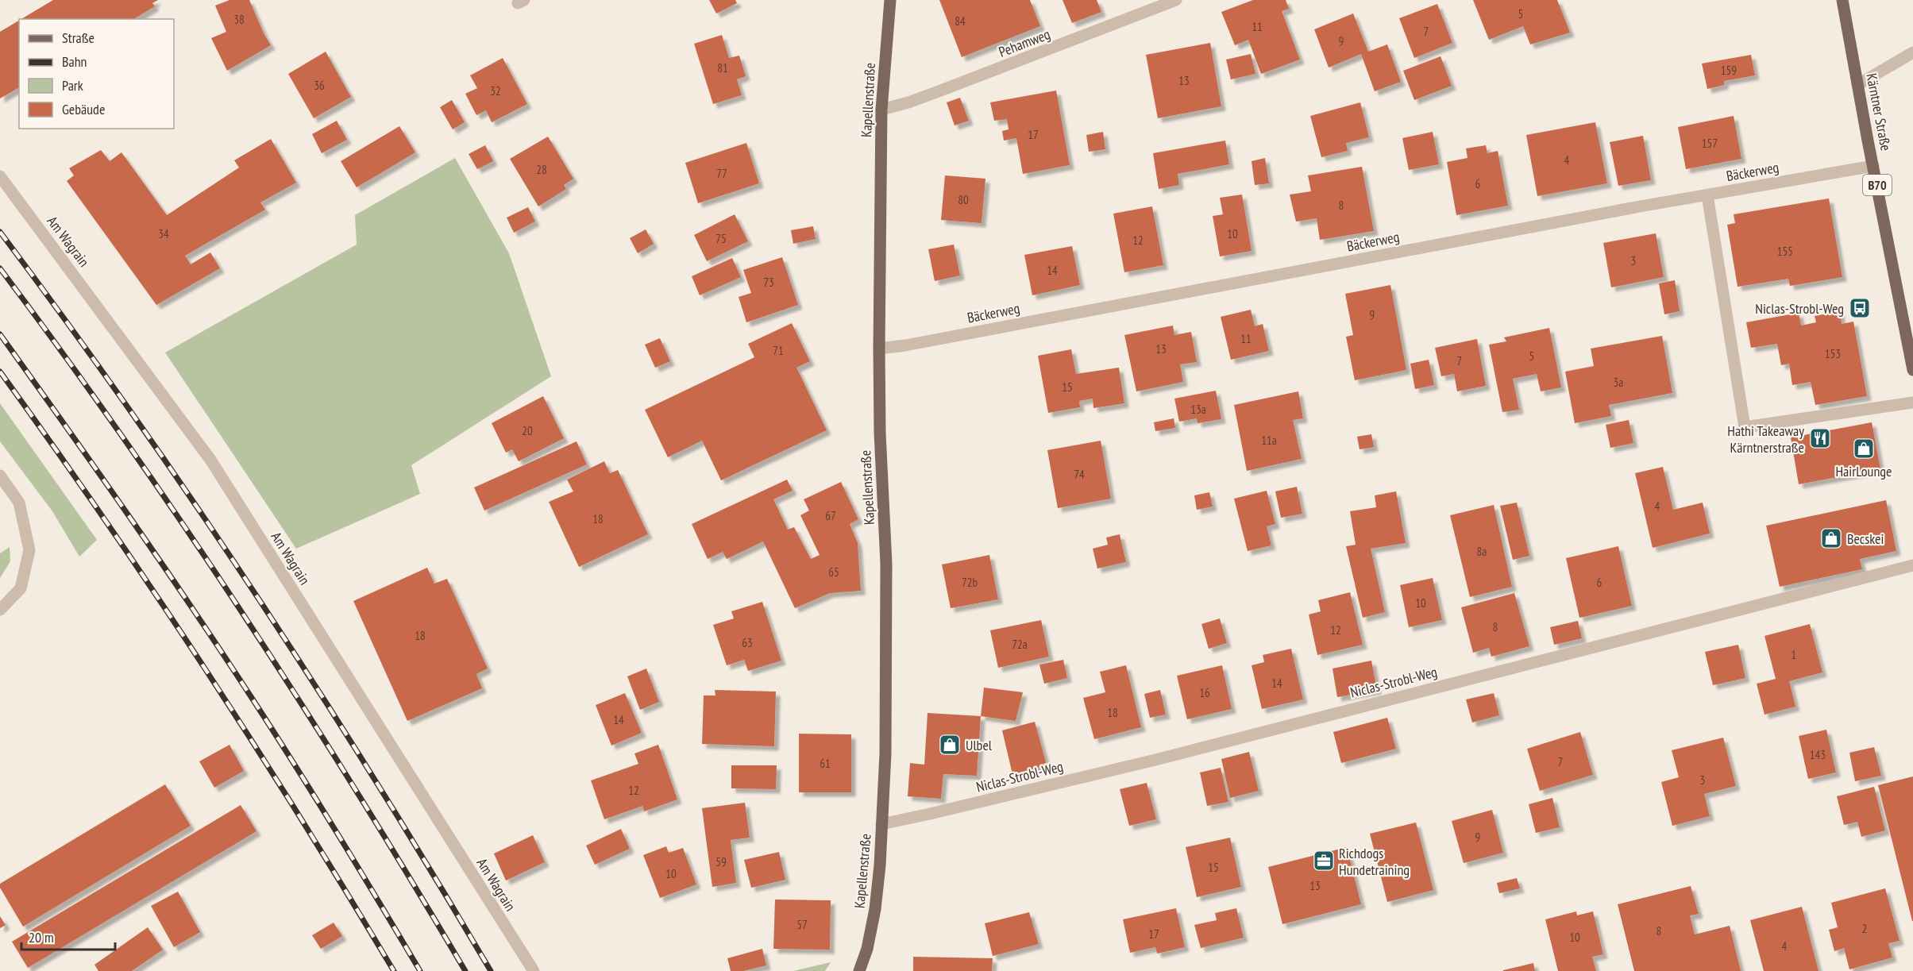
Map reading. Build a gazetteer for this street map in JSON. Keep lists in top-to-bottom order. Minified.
{"streets":{"main road":["Kapellenstraße","Kärntner Straße","B70"],"street":["Pehamweg","Bäckerweg","Am Wagrain","Niclas-Strobl-Weg"]},"crossings":[["Pehamweg","Kapellenstraße"],["Kapellenstraße","Bäckerweg"],["Kapellenstraße","Niclas-Strobl-Weg"],["Kärntner Straße","Bäckerweg"]],"places":{"bus stop":["Niclas-Strobl-Weg"],"restaurant":["Hathi Takeaway Kärntnerstraße"],"shop":["HairLounge","Becskei","Ulbel"],"office":["Richdogs Hundetraining"]},"house_numbers":["5","38","84","11","7","9","81","159","13","36","32","17","157","4","28","77","6","80","8","34","10","75","12","155","3","14","73","9","11","13","71","153","5","7","3a","15","13a","20","11a","74","4","67","18","8a","65","72b","6","10","8","12","18","63","72a","1","14","16","18","14","143","7","61","3","12","9","59","15","10","13","57","2","8","17","10","4"],"legend":["Straße","Bahn","Park","Gebäude"],"scale_bar":"20 m"}
